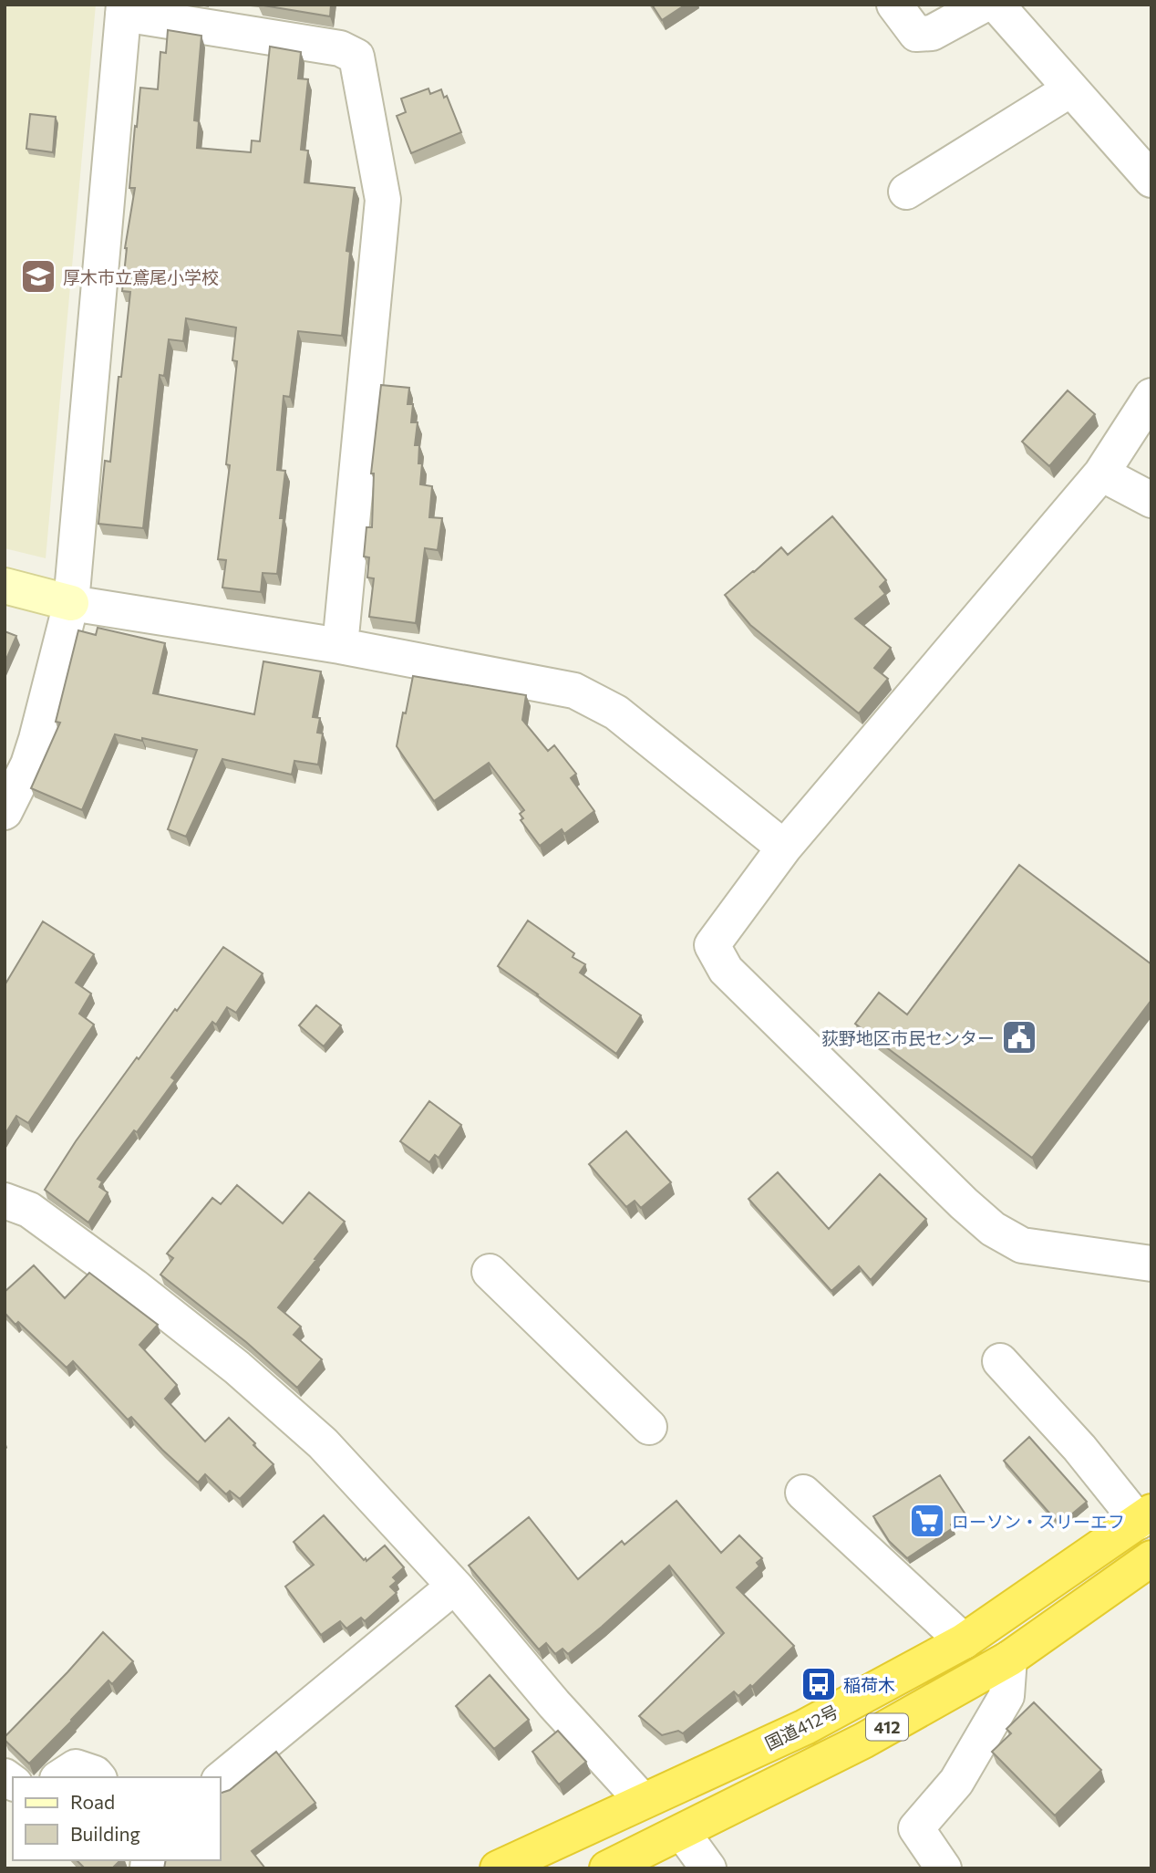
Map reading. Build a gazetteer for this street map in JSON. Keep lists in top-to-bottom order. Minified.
{"streets":{"highway":["国道412号","412"]},"places":{"school or university":["厚木市立鳶尾小学校"],"public building":["荻野地区市民センター"],"supermarket":["ローソン・スリーエフ"],"bus stop":["稲荷木"]},"legend":["Road","Building"]}
